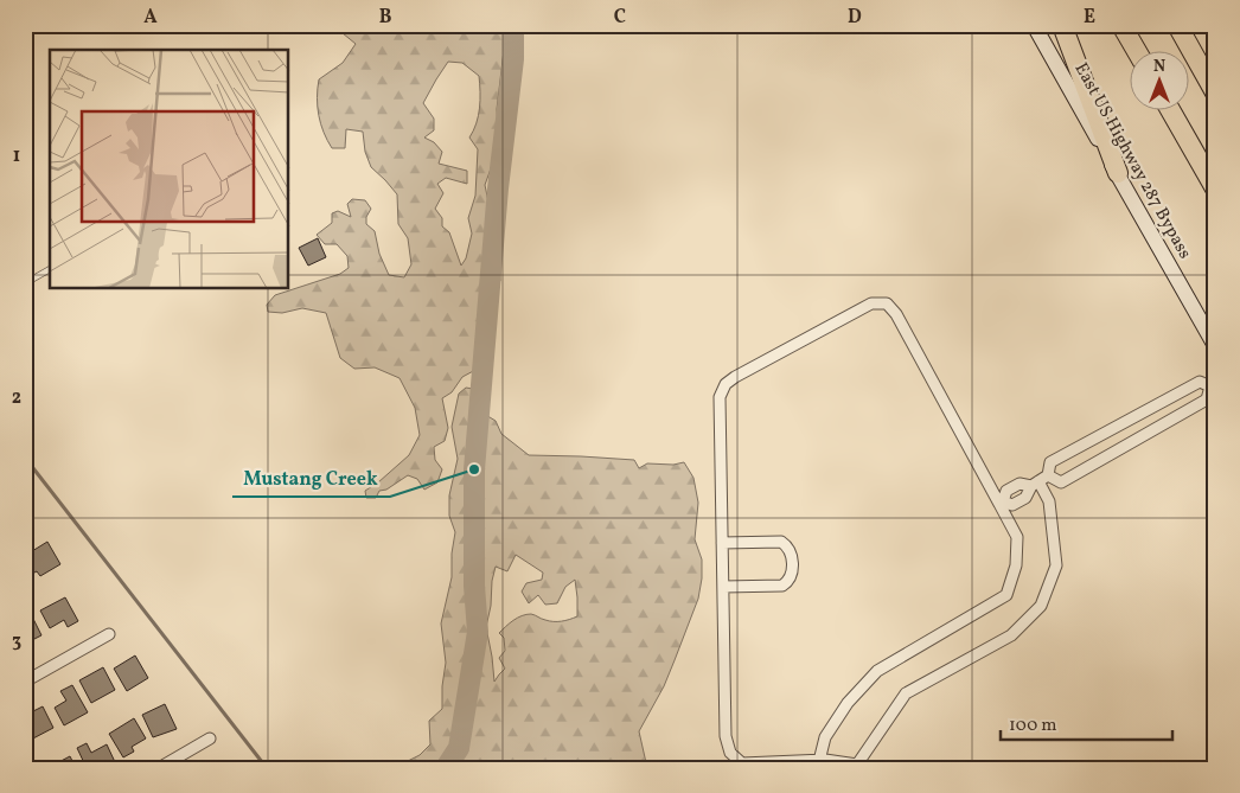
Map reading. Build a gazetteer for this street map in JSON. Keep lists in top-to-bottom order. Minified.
{"streets":{"main road":["East US Highway 287 Bypass"]},"places":["Mustang Creek"],"scale_bar":"100 m","north":"top","grid":{"columns":["A","B","C","D","E"],"rows":["1","2","3"]}}
